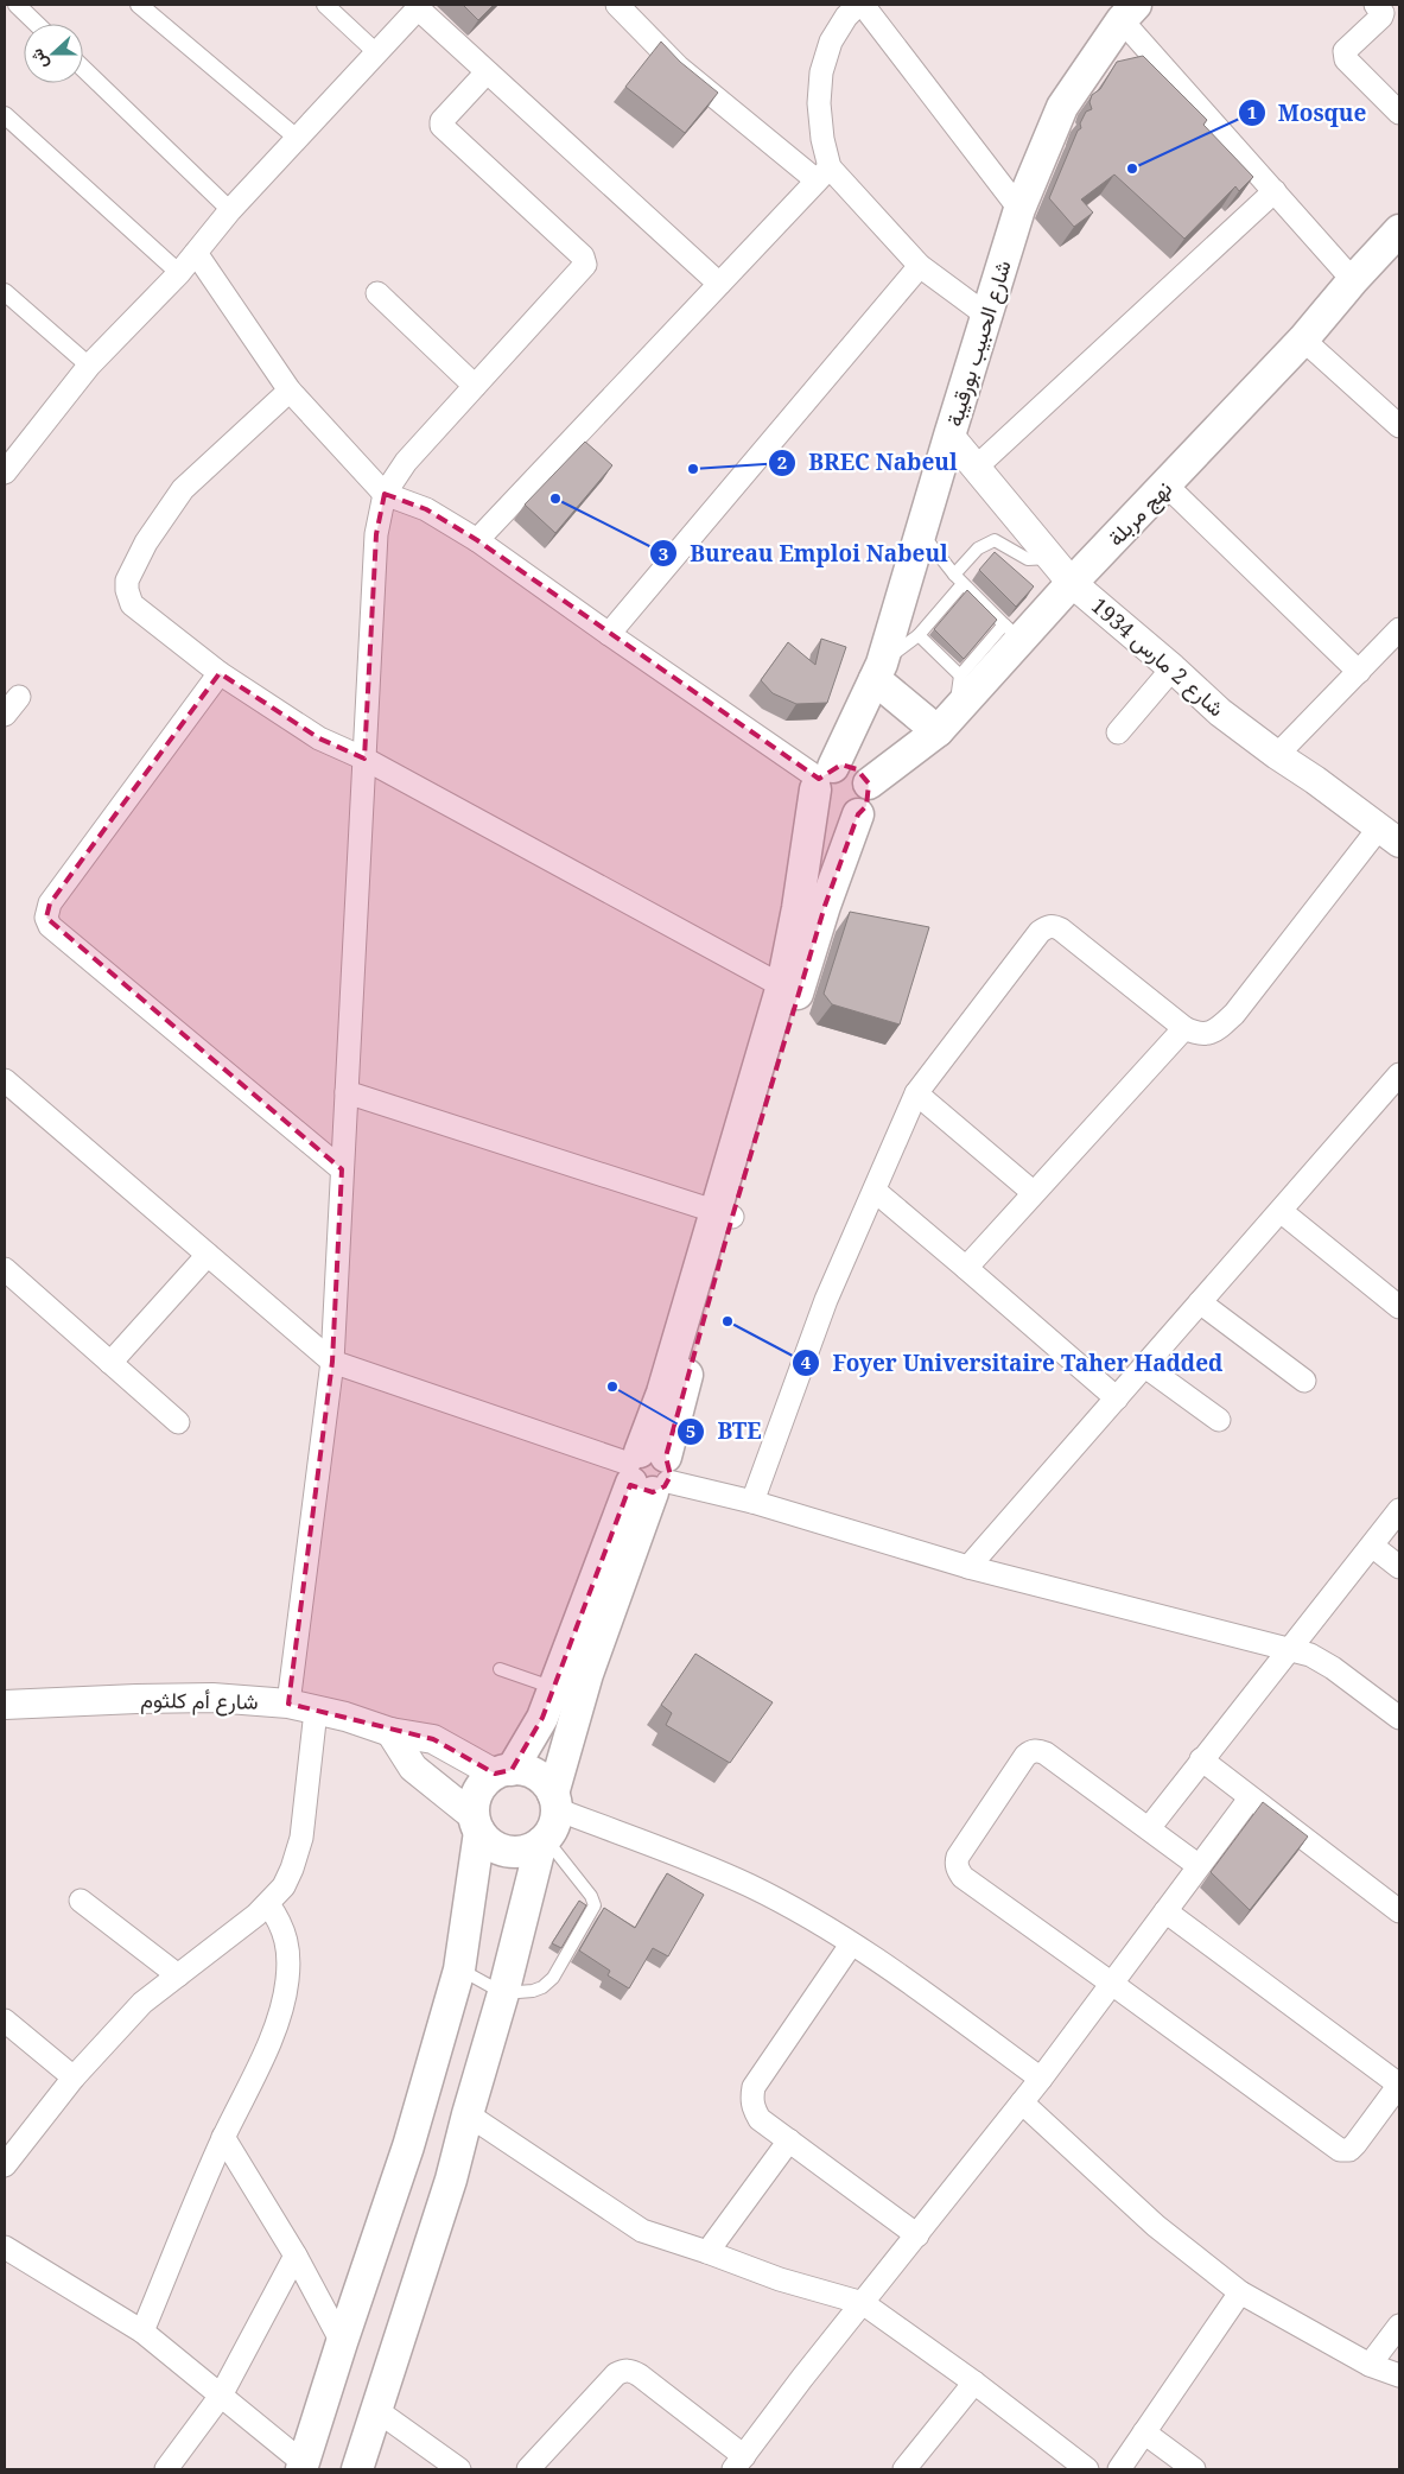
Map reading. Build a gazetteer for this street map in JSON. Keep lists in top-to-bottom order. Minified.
{"streets":{"main road":["شارع الحبيب بورقيبة","نهج مربلة"],"street":["شارع 2 مارس 1934","شارع أم كلثوم"]},"crossings":[["شارع الحبيب بورقيبة","شارع 2 مارس 1934"],["نهج مربلة","شارع 2 مارس 1934"]],"places":["Mosque","BREC Nabeul","Bureau Emploi Nabeul","Foyer Universitaire Taher Hadded","BTE"],"north":"left"}
